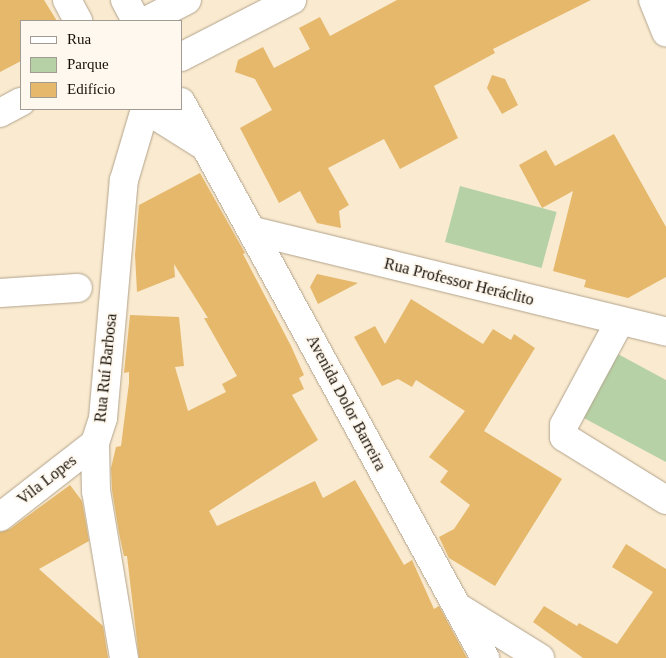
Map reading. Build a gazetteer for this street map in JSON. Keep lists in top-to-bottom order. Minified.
{"streets":{"street":["Rua Professor Heráclito","Rua Ruí Barbosa","Avenida Dolor Barreira","Vila Lopes"]},"crossings":[["Rua Professor Heráclito","Avenida Dolor Barreira"],["Rua Ruí Barbosa","Vila Lopes"]],"legend":["Rua","Parque","Edifício"]}
